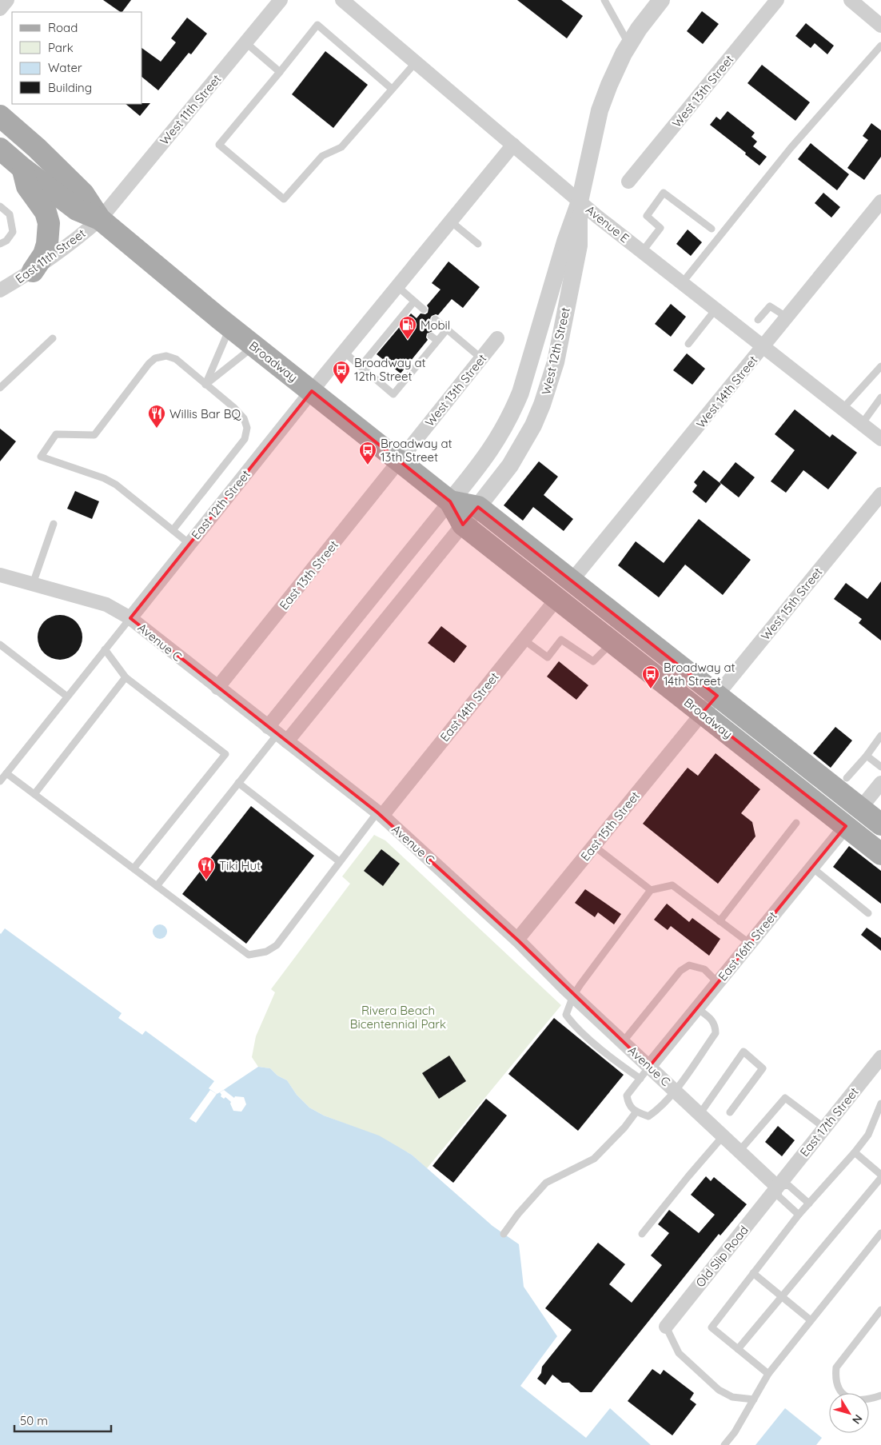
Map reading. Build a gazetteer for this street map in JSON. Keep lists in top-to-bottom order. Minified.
{"streets":{"main road":["Broadway"],"street":["West 13th Street","West 11th Street","Avenue E","East 11th Street","West 12th Street","West 14th Street","East 12th Street","East 13th Street","West 15th Street","Avenue C","East 14th Street","East 15th Street","East 16th Street","East 17th Street","Old Slip Road"]},"crossings":[["West 13th Street","Broadway"],["West 13th Street","East 13th Street"],["West 11th Street","East 11th Street"],["West 11th Street","Broadway"],["Avenue E","West 12th Street"],["Avenue E","West 14th Street"],["East 11th Street","Broadway"],["West 12th Street","Broadway"],["Broadway","West 14th Street"],["Broadway","East 12th Street"],["Broadway","East 13th Street"],["Broadway","West 15th Street"],["Broadway","East 14th Street"],["Broadway","East 15th Street"],["Broadway","East 16th Street"],["East 12th Street","Avenue C"],["East 13th Street","Avenue C"],["West 15th Street","East 15th Street"],["Avenue C","East 14th Street"],["Avenue C","East 15th Street"],["Avenue C","East 16th Street"],["Avenue C","East 17th Street"],["Avenue C","Old Slip Road"],["East 17th Street","Old Slip Road"]],"parks":["Rivera Beach Bicentennial Park"],"places":{"fuel station":["Mobil"],"bus stop":["Broadway at 12th Street","Broadway at 13th Street","Broadway at 14th Street"],"restaurant":["Willis Bar BQ","Tiki Hut"]},"legend":["Road","Park","Water","Building"],"scale_bar":"50 m","north":"bottom right"}
